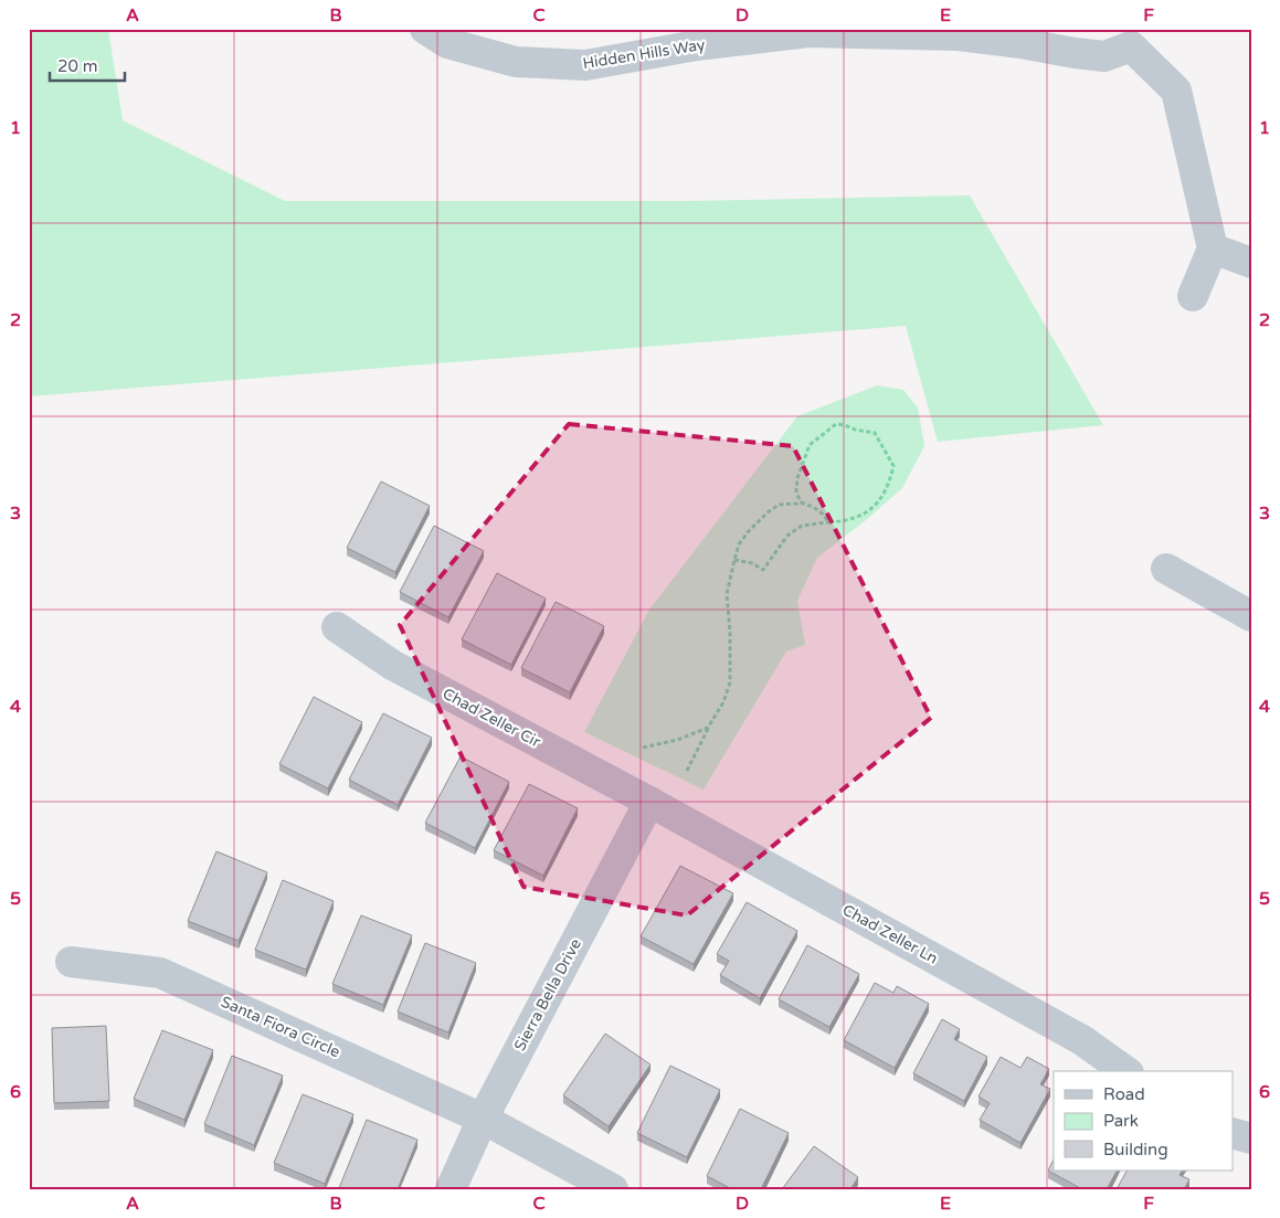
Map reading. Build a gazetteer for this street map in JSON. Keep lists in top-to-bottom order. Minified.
{"streets":{"street":["Hidden Hills Way","Chad Zeller Cir","Chad Zeller Ln","Sierra Bella Drive","Santa Fiora Circle"]},"crossings":[["Chad Zeller Cir","Chad Zeller Ln"],["Chad Zeller Cir","Sierra Bella Drive"],["Chad Zeller Ln","Sierra Bella Drive"],["Sierra Bella Drive","Santa Fiora Circle"]],"legend":["Road","Park","Building"],"scale_bar":"20 m","grid":{"columns":["A","B","C","D","E","F"],"rows":["1","2","3","4","5","6"]}}
